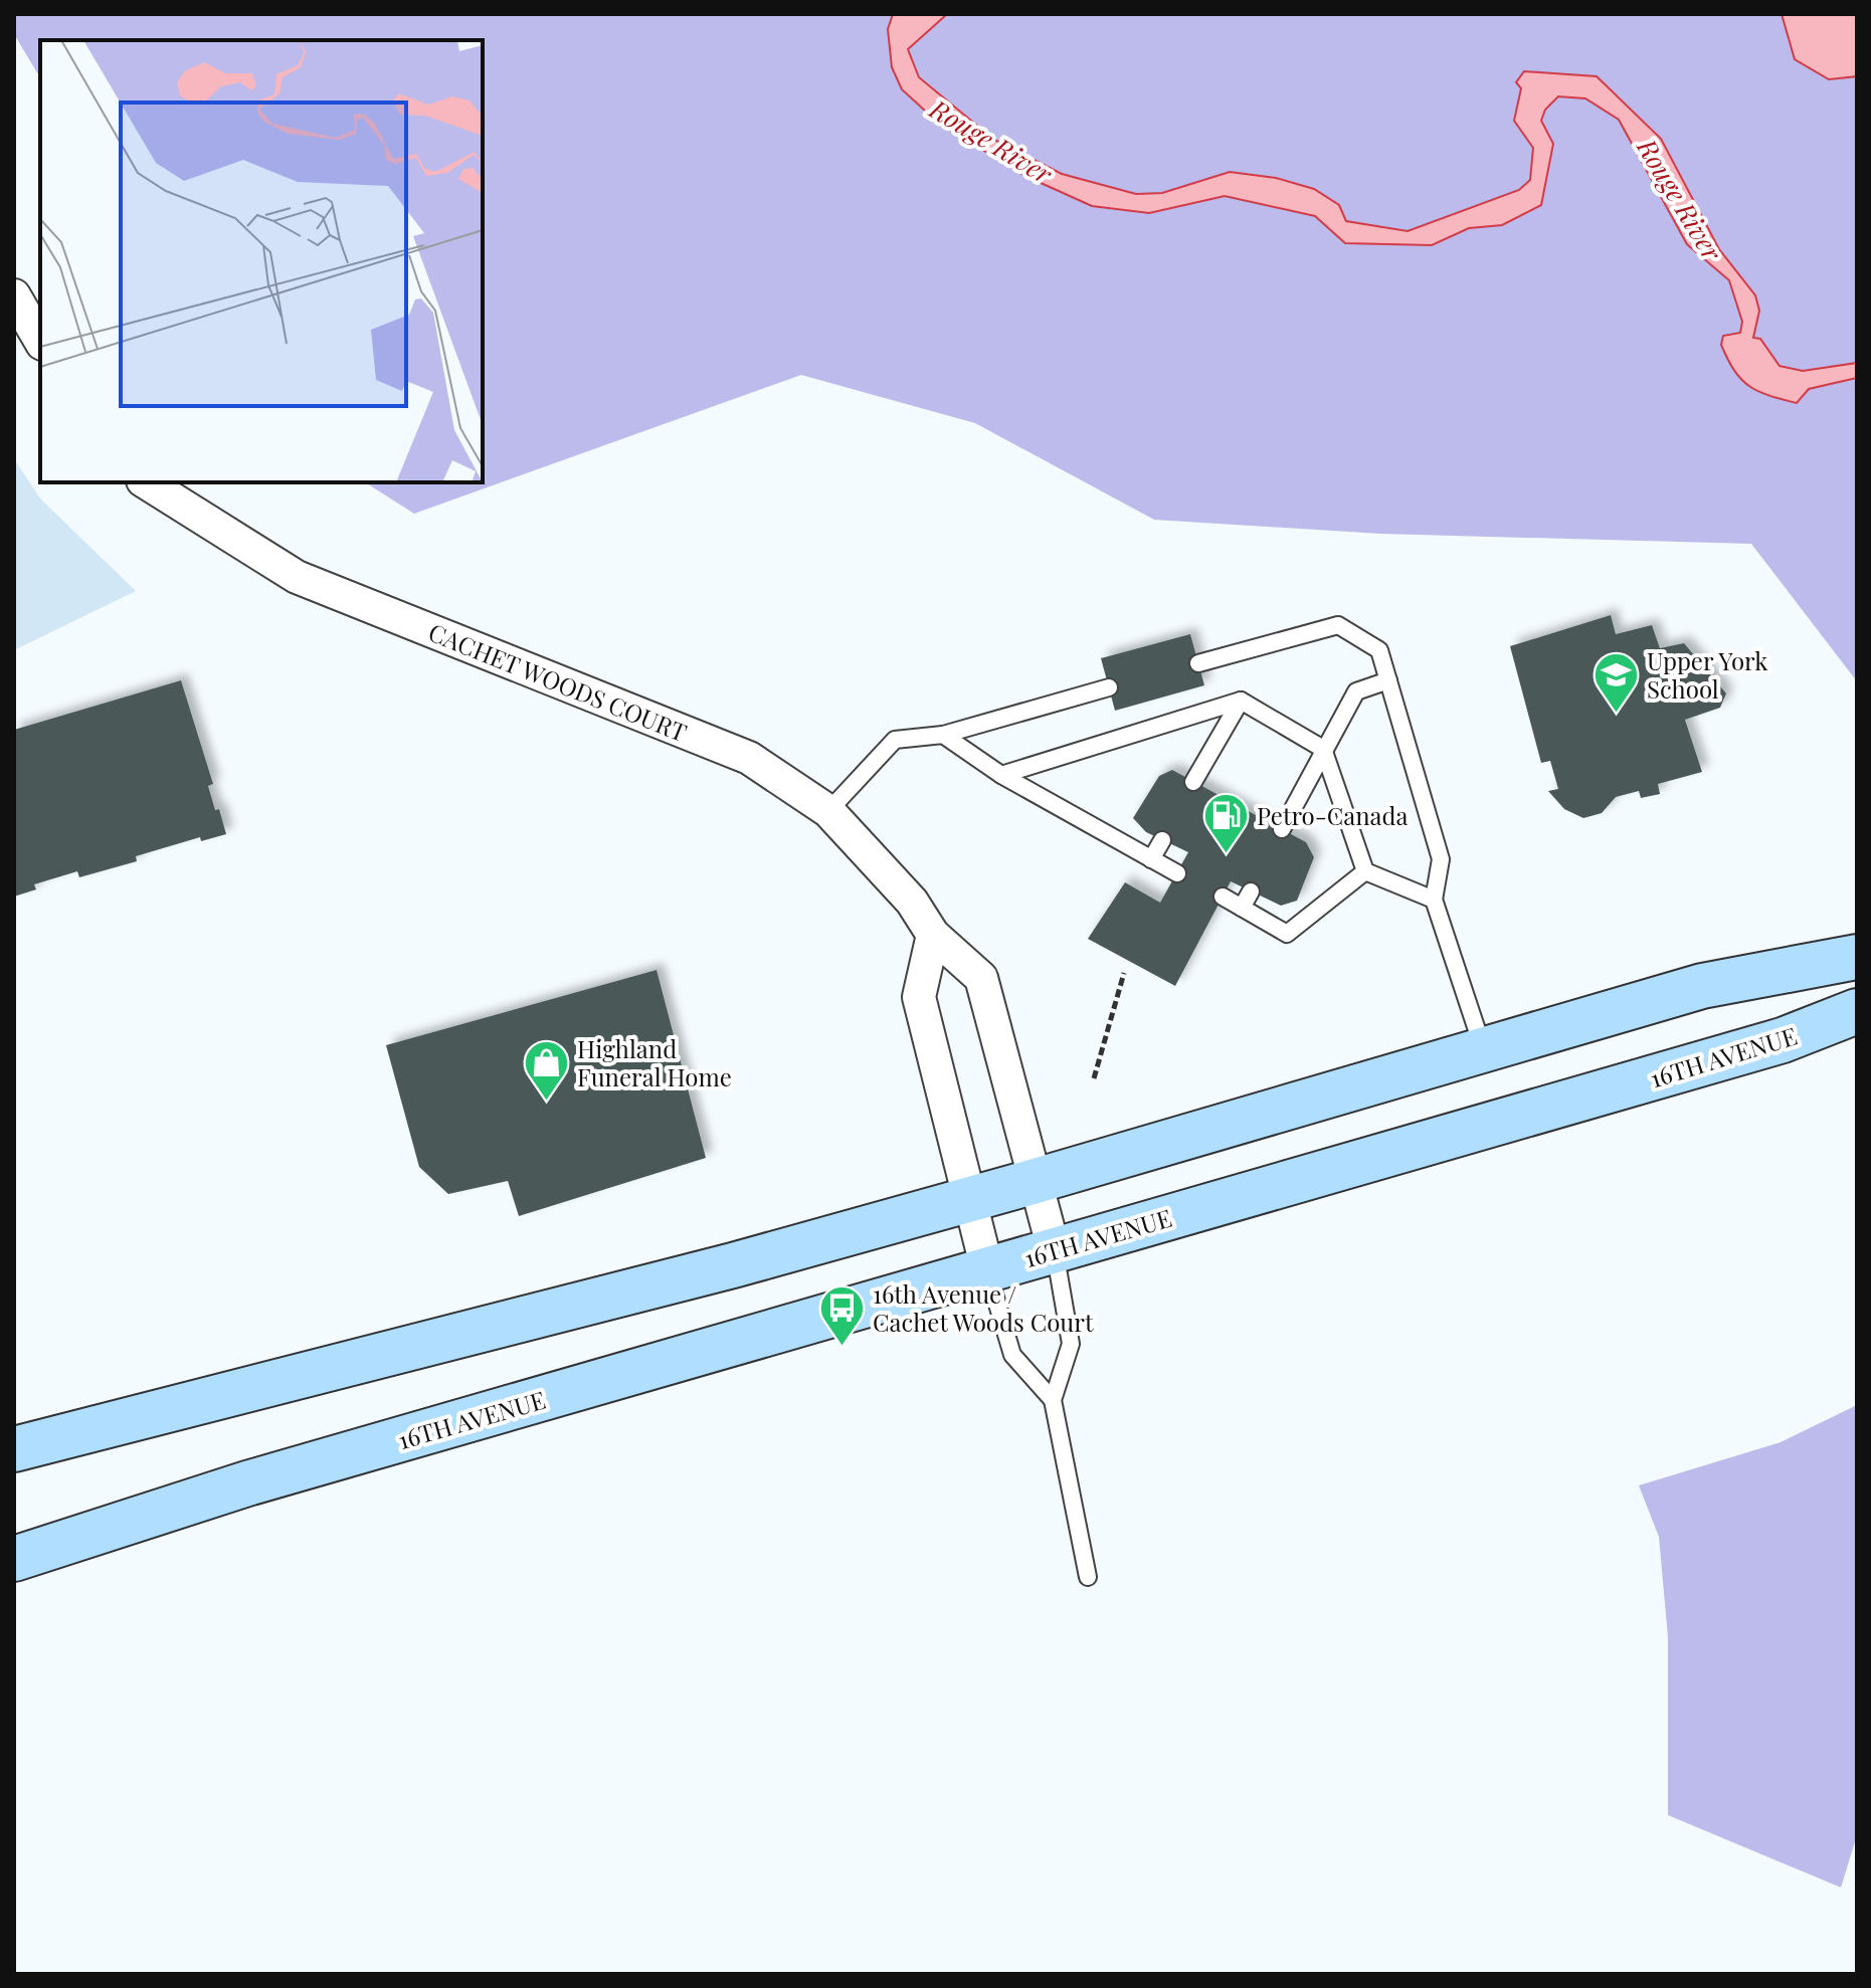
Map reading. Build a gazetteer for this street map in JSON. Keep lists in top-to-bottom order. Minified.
{"streets":{"main road":["16TH AVENUE"],"street":["CACHET WOODS COURT"]},"crossings":[["CACHET WOODS COURT","16TH AVENUE"]],"water":["Rouge River"],"places":{"school or university":["Upper York School"],"fuel station":["Petro-Canada"],"shop":["Highland Funeral Home"],"bus stop":["16th Avenue / Cachet Woods Court"]}}
